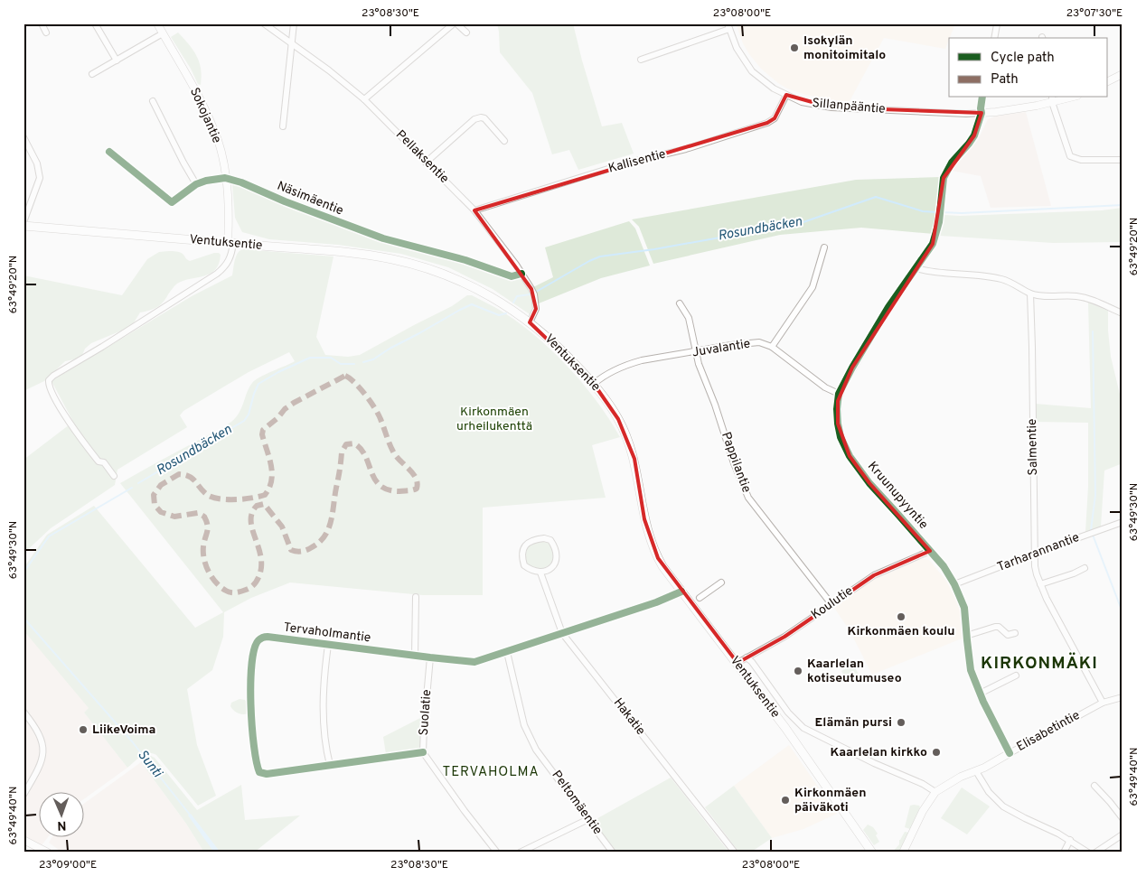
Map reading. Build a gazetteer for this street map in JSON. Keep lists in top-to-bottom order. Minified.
{"streets":{"main road":["Ventuksentie"],"street":["Sillanpääntie","Sokojantie","Pellaksentie","Kallisentie","Näsimäentie","Juvalantie","Salmentie","Pappilantie","Kruunupyyntie","Tarharannantie","Koulutie","Tervaholmantie","Suolatie","Hakatie","Elisabetintie","Peltomäentie"]},"crossings":[["Sillanpääntie","Kallisentie"],["Sillanpääntie","Kruunupyyntie"],["Sokojantie","Näsimäentie"],["Sokojantie","Ventuksentie"],["Pellaksentie","Kallisentie"],["Pellaksentie","Näsimäentie"],["Pellaksentie","Ventuksentie"],["Ventuksentie","Juvalantie"],["Ventuksentie","Koulutie"],["Ventuksentie","Tervaholmantie"],["Juvalantie","Pappilantie"],["Juvalantie","Kruunupyyntie"],["Salmentie","Tarharannantie"],["Salmentie","Elisabetintie"],["Pappilantie","Koulutie"],["Kruunupyyntie","Tarharannantie"],["Kruunupyyntie","Koulutie"],["Kruunupyyntie","Elisabetintie"],["Tervaholmantie","Suolatie"],["Tervaholmantie","Hakatie"],["Tervaholmantie","Peltomäentie"]],"districts":["KIRKONMÄKI","TERVAHOLMA"],"water":["Rosundbäcken","Sunti"],"parks":["Kirkonmäen urheilukenttä"],"places":["Isokylän monitoimitalo","Kirkonmäen koulu","Kaarlelan kotiseutumuseo","Elämän pursi","LiikeVoima","Kaarlelan kirkko","Kirkonmäen päiväkoti"],"legend":["Cycle path","Path"],"north":"bottom","coordinates":["23°08'30\"E","23°08'00\"E","23°07'30\"E","63°49'20\"N","63°49'30\"N","63°49'40\"N","23°09'00\"E"]}
